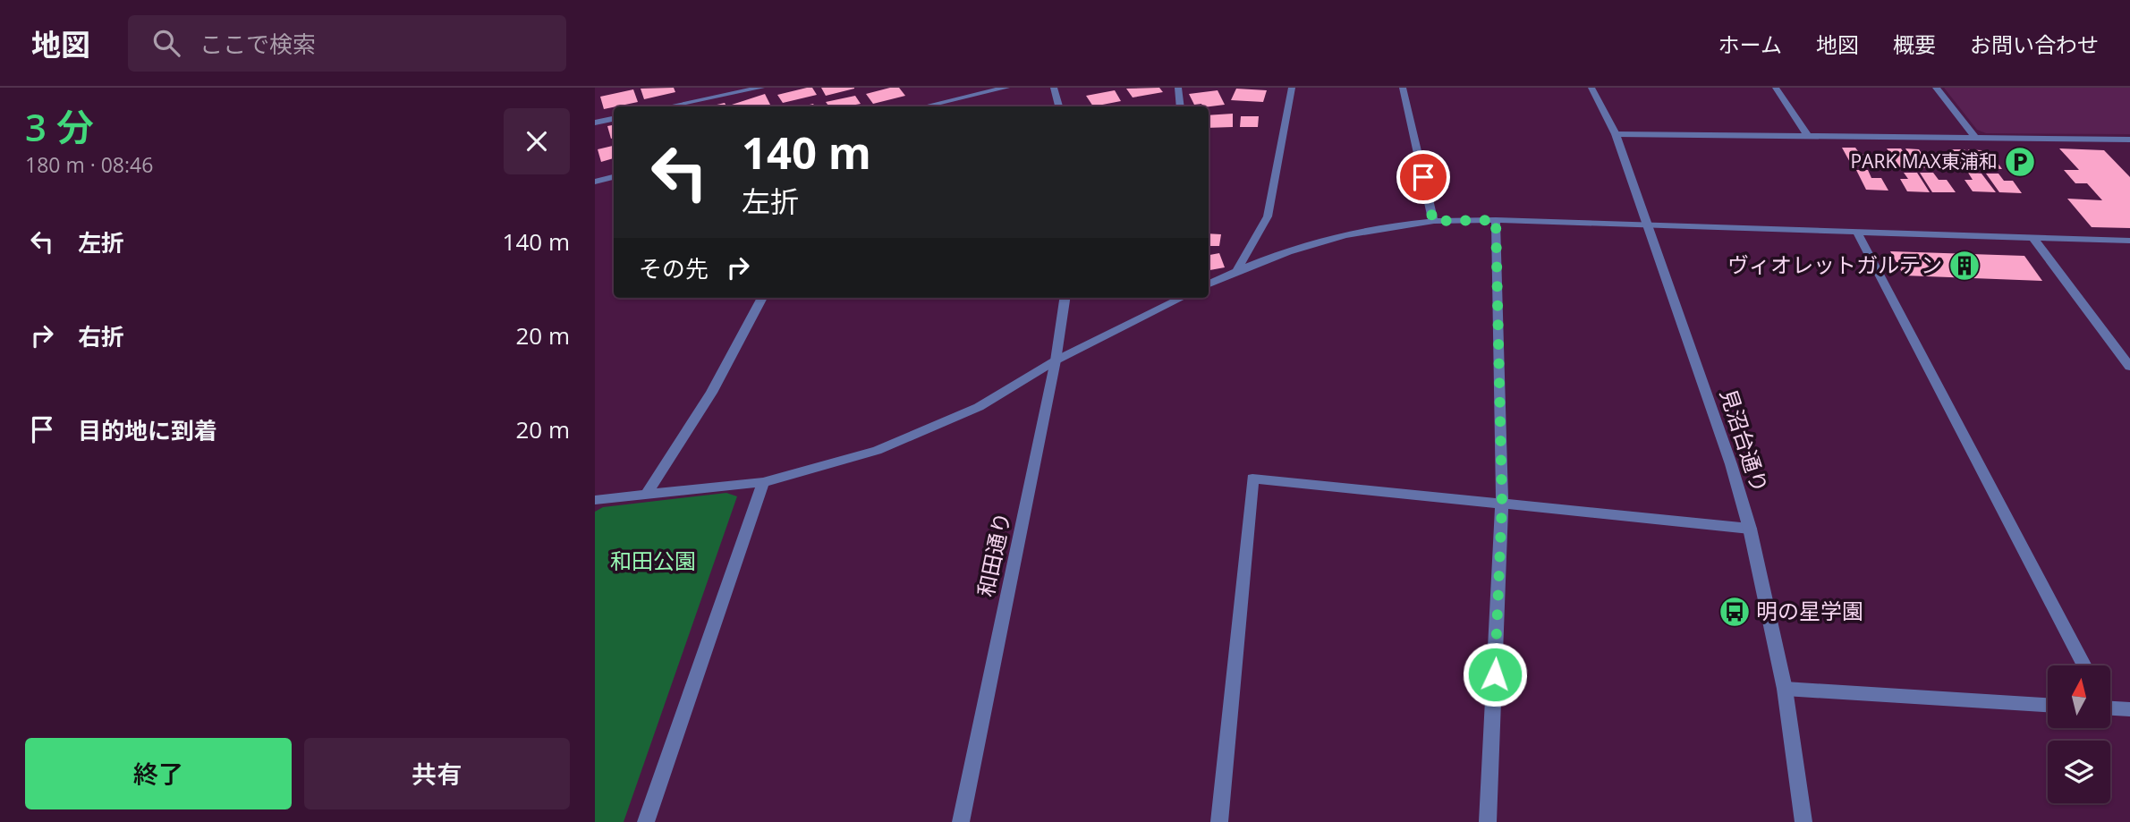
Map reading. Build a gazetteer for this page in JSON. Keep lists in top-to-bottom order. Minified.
{"streets":{"street":["見沼台通り","和田通り"]},"parks":["和田公園"],"places":{"parking":["PARK MAX東浦和"],"building":["ヴィオレットガルテン"],"bus stop":["明の星学園"]},"north":"top","page":{"header":"地図","search":"ここで検索","nav":["ホーム","地図","概要","お問い合わせ"],"heading":["3 分","180 m · 08:46"],"turn":["140 m","左折"],"list":[{"name":"左折","value":"140 m"},{"name":"右折","value":"20 m"},{"name":"目的地に到着","value":"20 m"}],"then":"その先","buttons":["終了","共有"]}}
